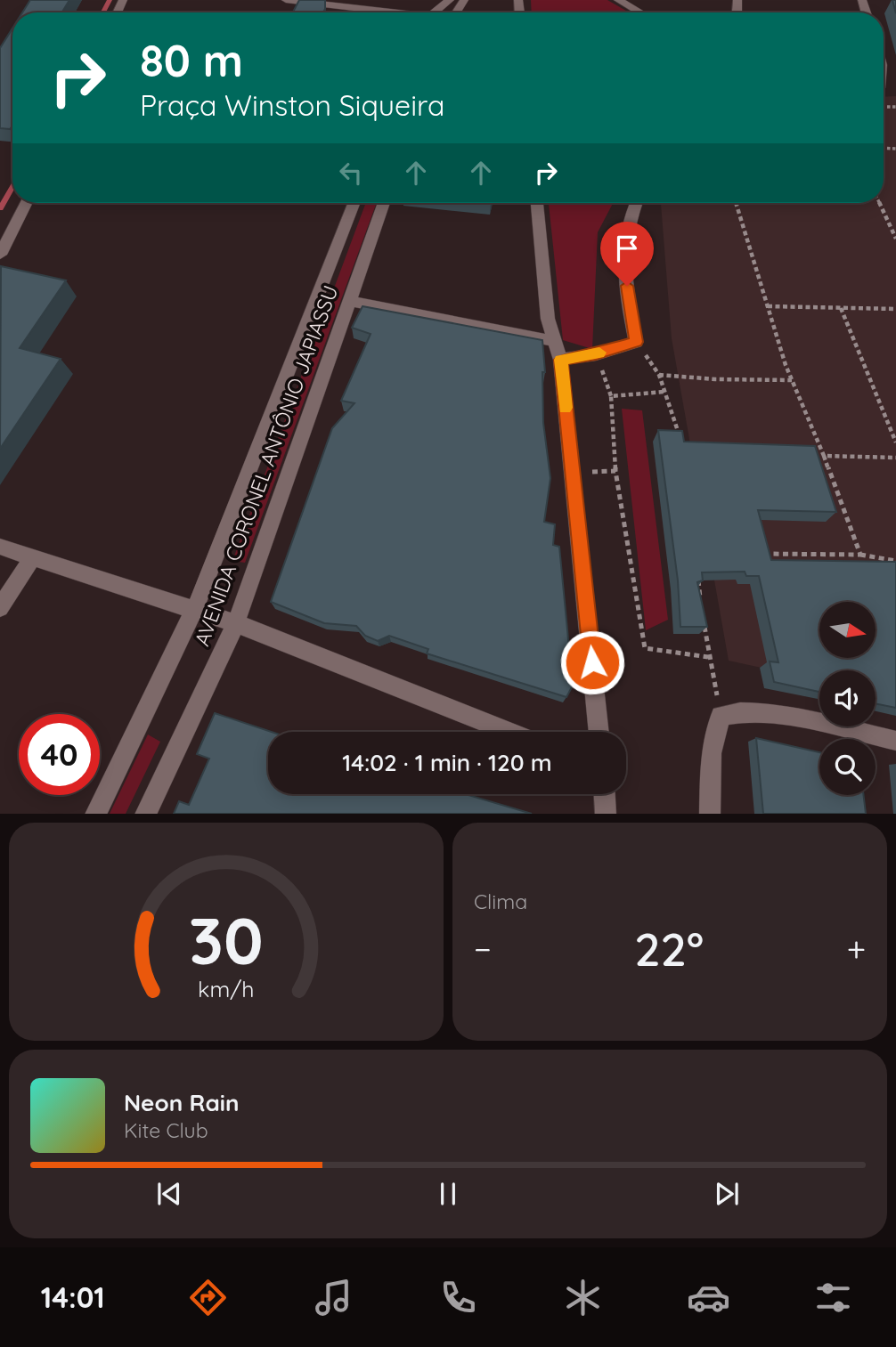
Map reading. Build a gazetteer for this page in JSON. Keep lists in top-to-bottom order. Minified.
{"streets":{"street":["AVENIDA CORONEL ANTÔNIO JAPIASSU"]},"north":"right","page":{"turn":["80 m","Praça Winston Siqueira"],"limit":"40","trip":"14:02 · 1 min · 120 m","tile":"Clima","heat":["−","22°","+"],"song":["Neon Rain","Kite Club"],"tabs":"14:01","gauge":["30","km/h"]}}
